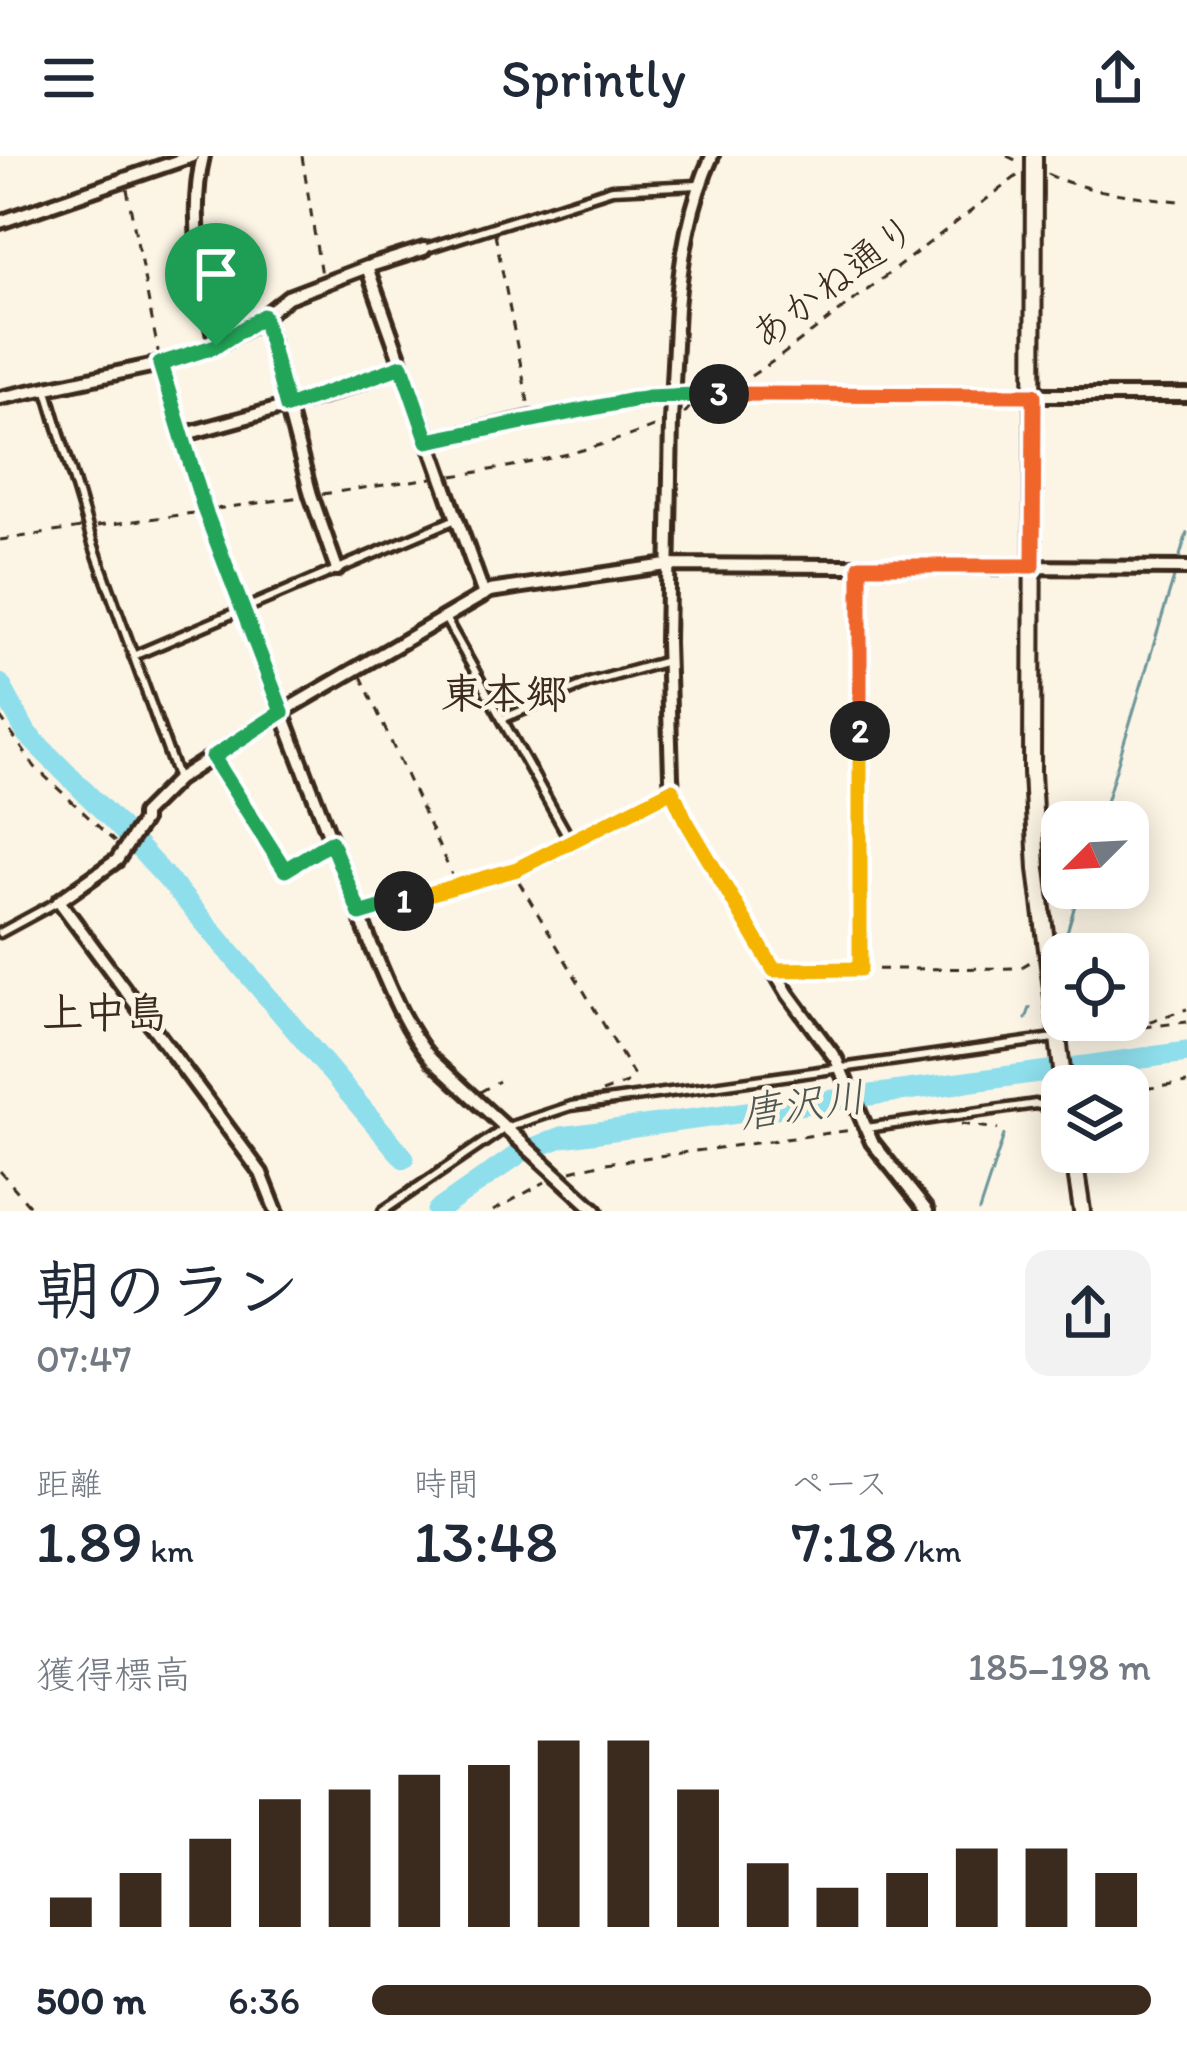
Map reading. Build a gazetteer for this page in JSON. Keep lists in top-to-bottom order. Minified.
{"streets":{"path":["あかね通り"]},"districts":["東本郷","上中島"],"water":["唐沢川"],"north":"bottom left","page":{"header":"Sprintly","pins":["3","2","1"],"heading":["朝のラン","07:47"],"stats":[["距離","1.89 km"],["時間","13:48"],["ペース","7:18 /km"]],"chart":["獲得標高","185–198 m"],"list":[{"name":"500 m","note":"6:36"}]}}
